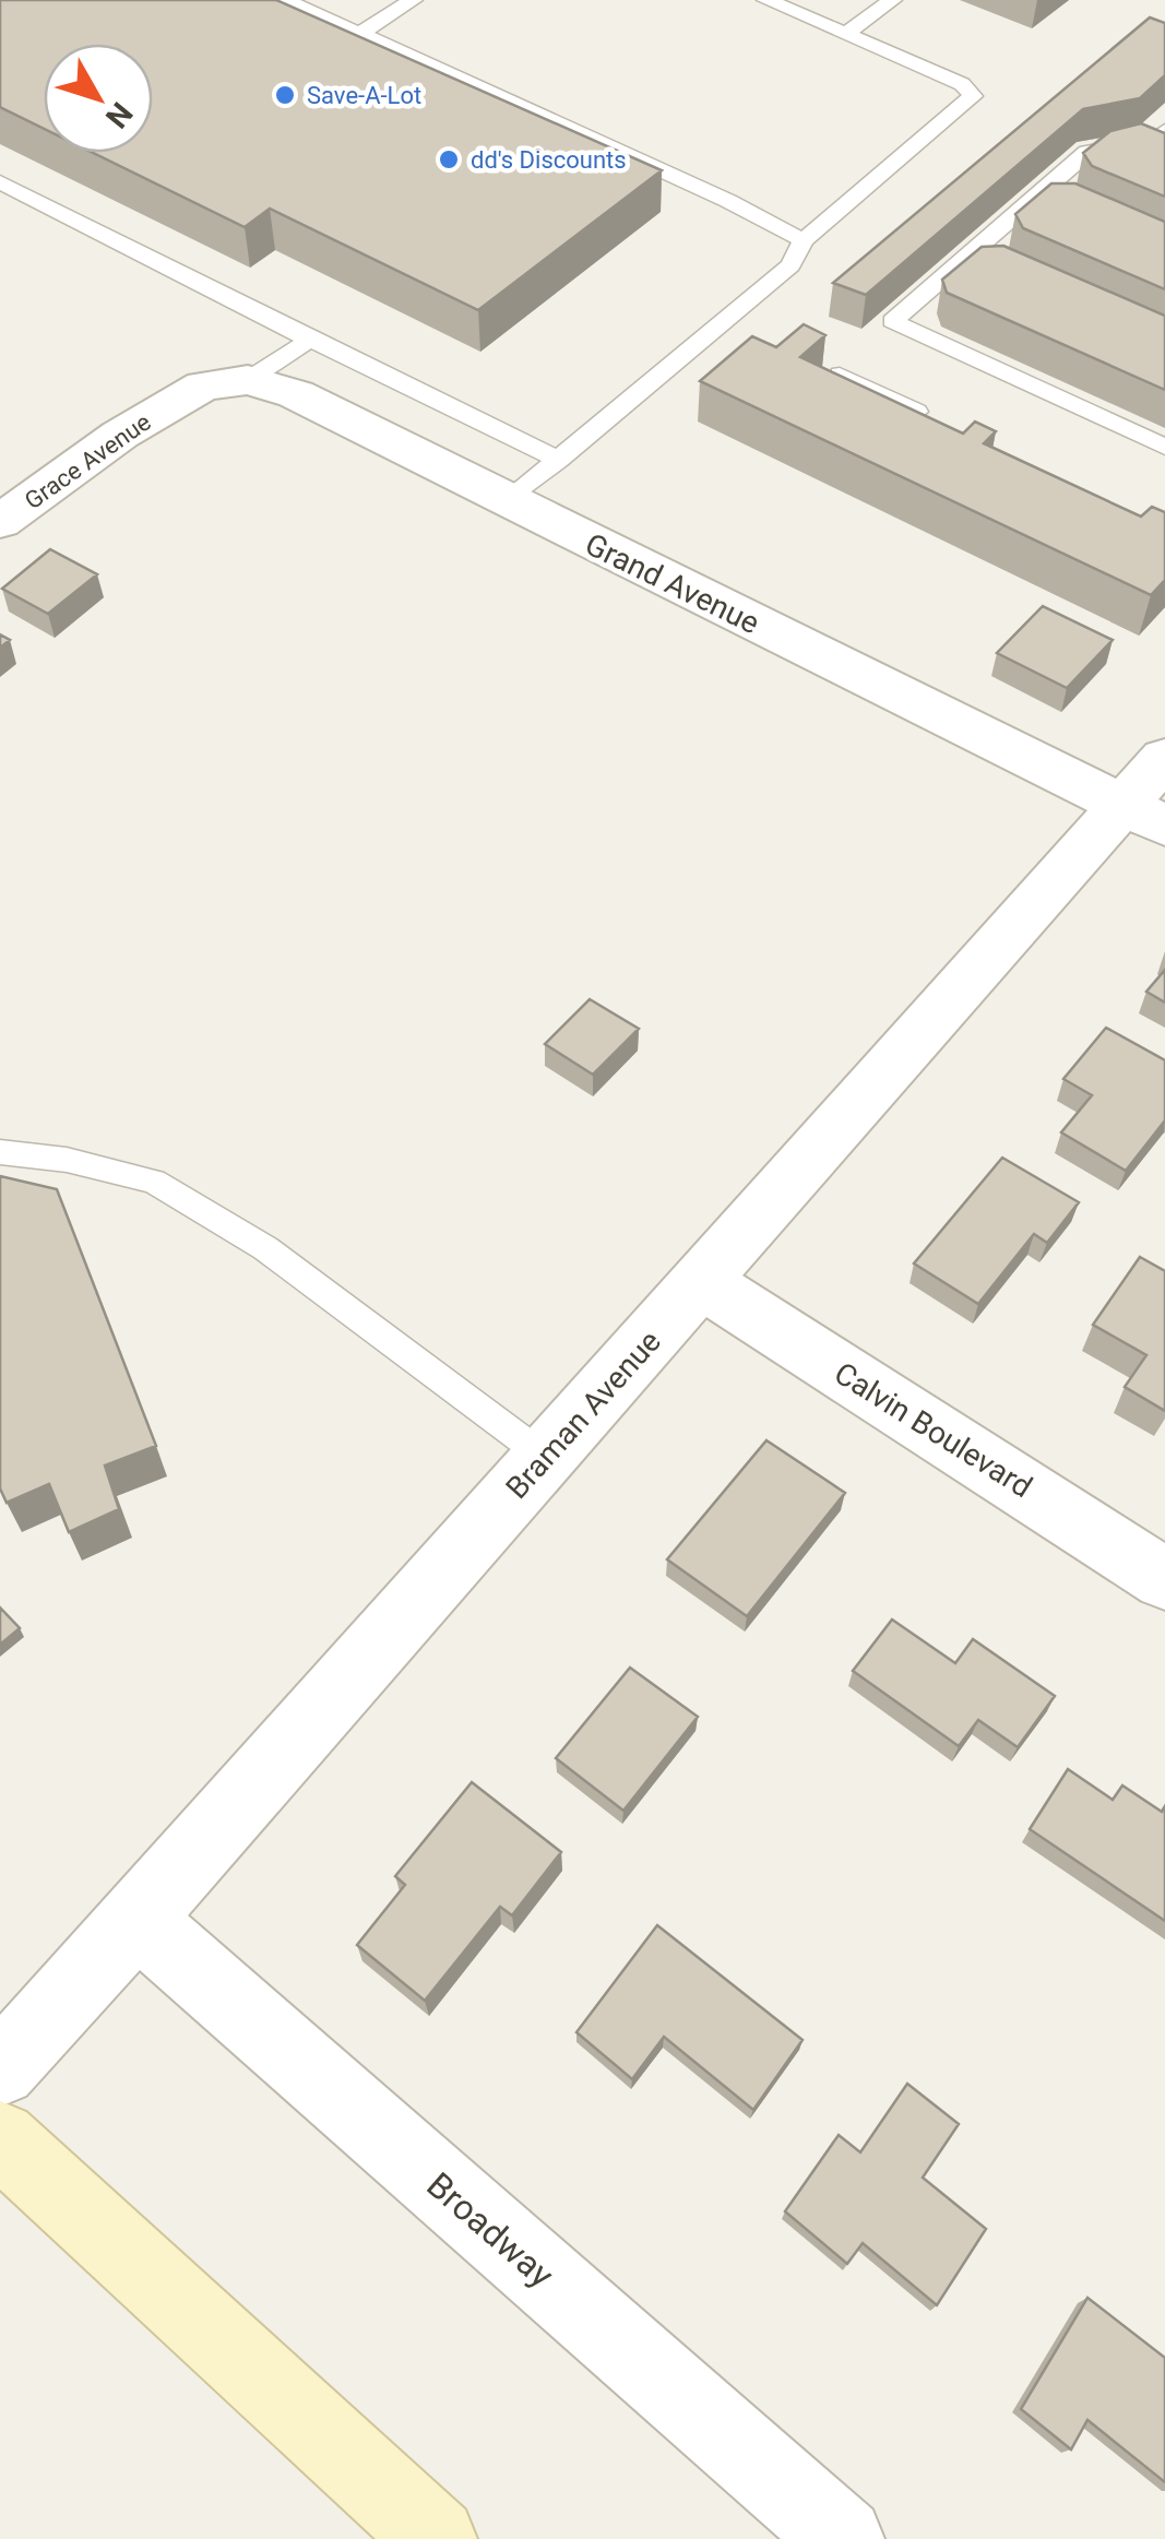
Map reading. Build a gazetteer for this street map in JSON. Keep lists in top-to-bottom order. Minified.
{"streets":{"street":["Grace Avenue","Grand Avenue","Braman Avenue","Calvin Boulevard","Broadway"]},"crossings":[["Grace Avenue","Grand Avenue"],["Grand Avenue","Braman Avenue"],["Braman Avenue","Calvin Boulevard"],["Braman Avenue","Broadway"]],"places":["Save-A-Lot","dd's Discounts"],"north":"bottom right"}
